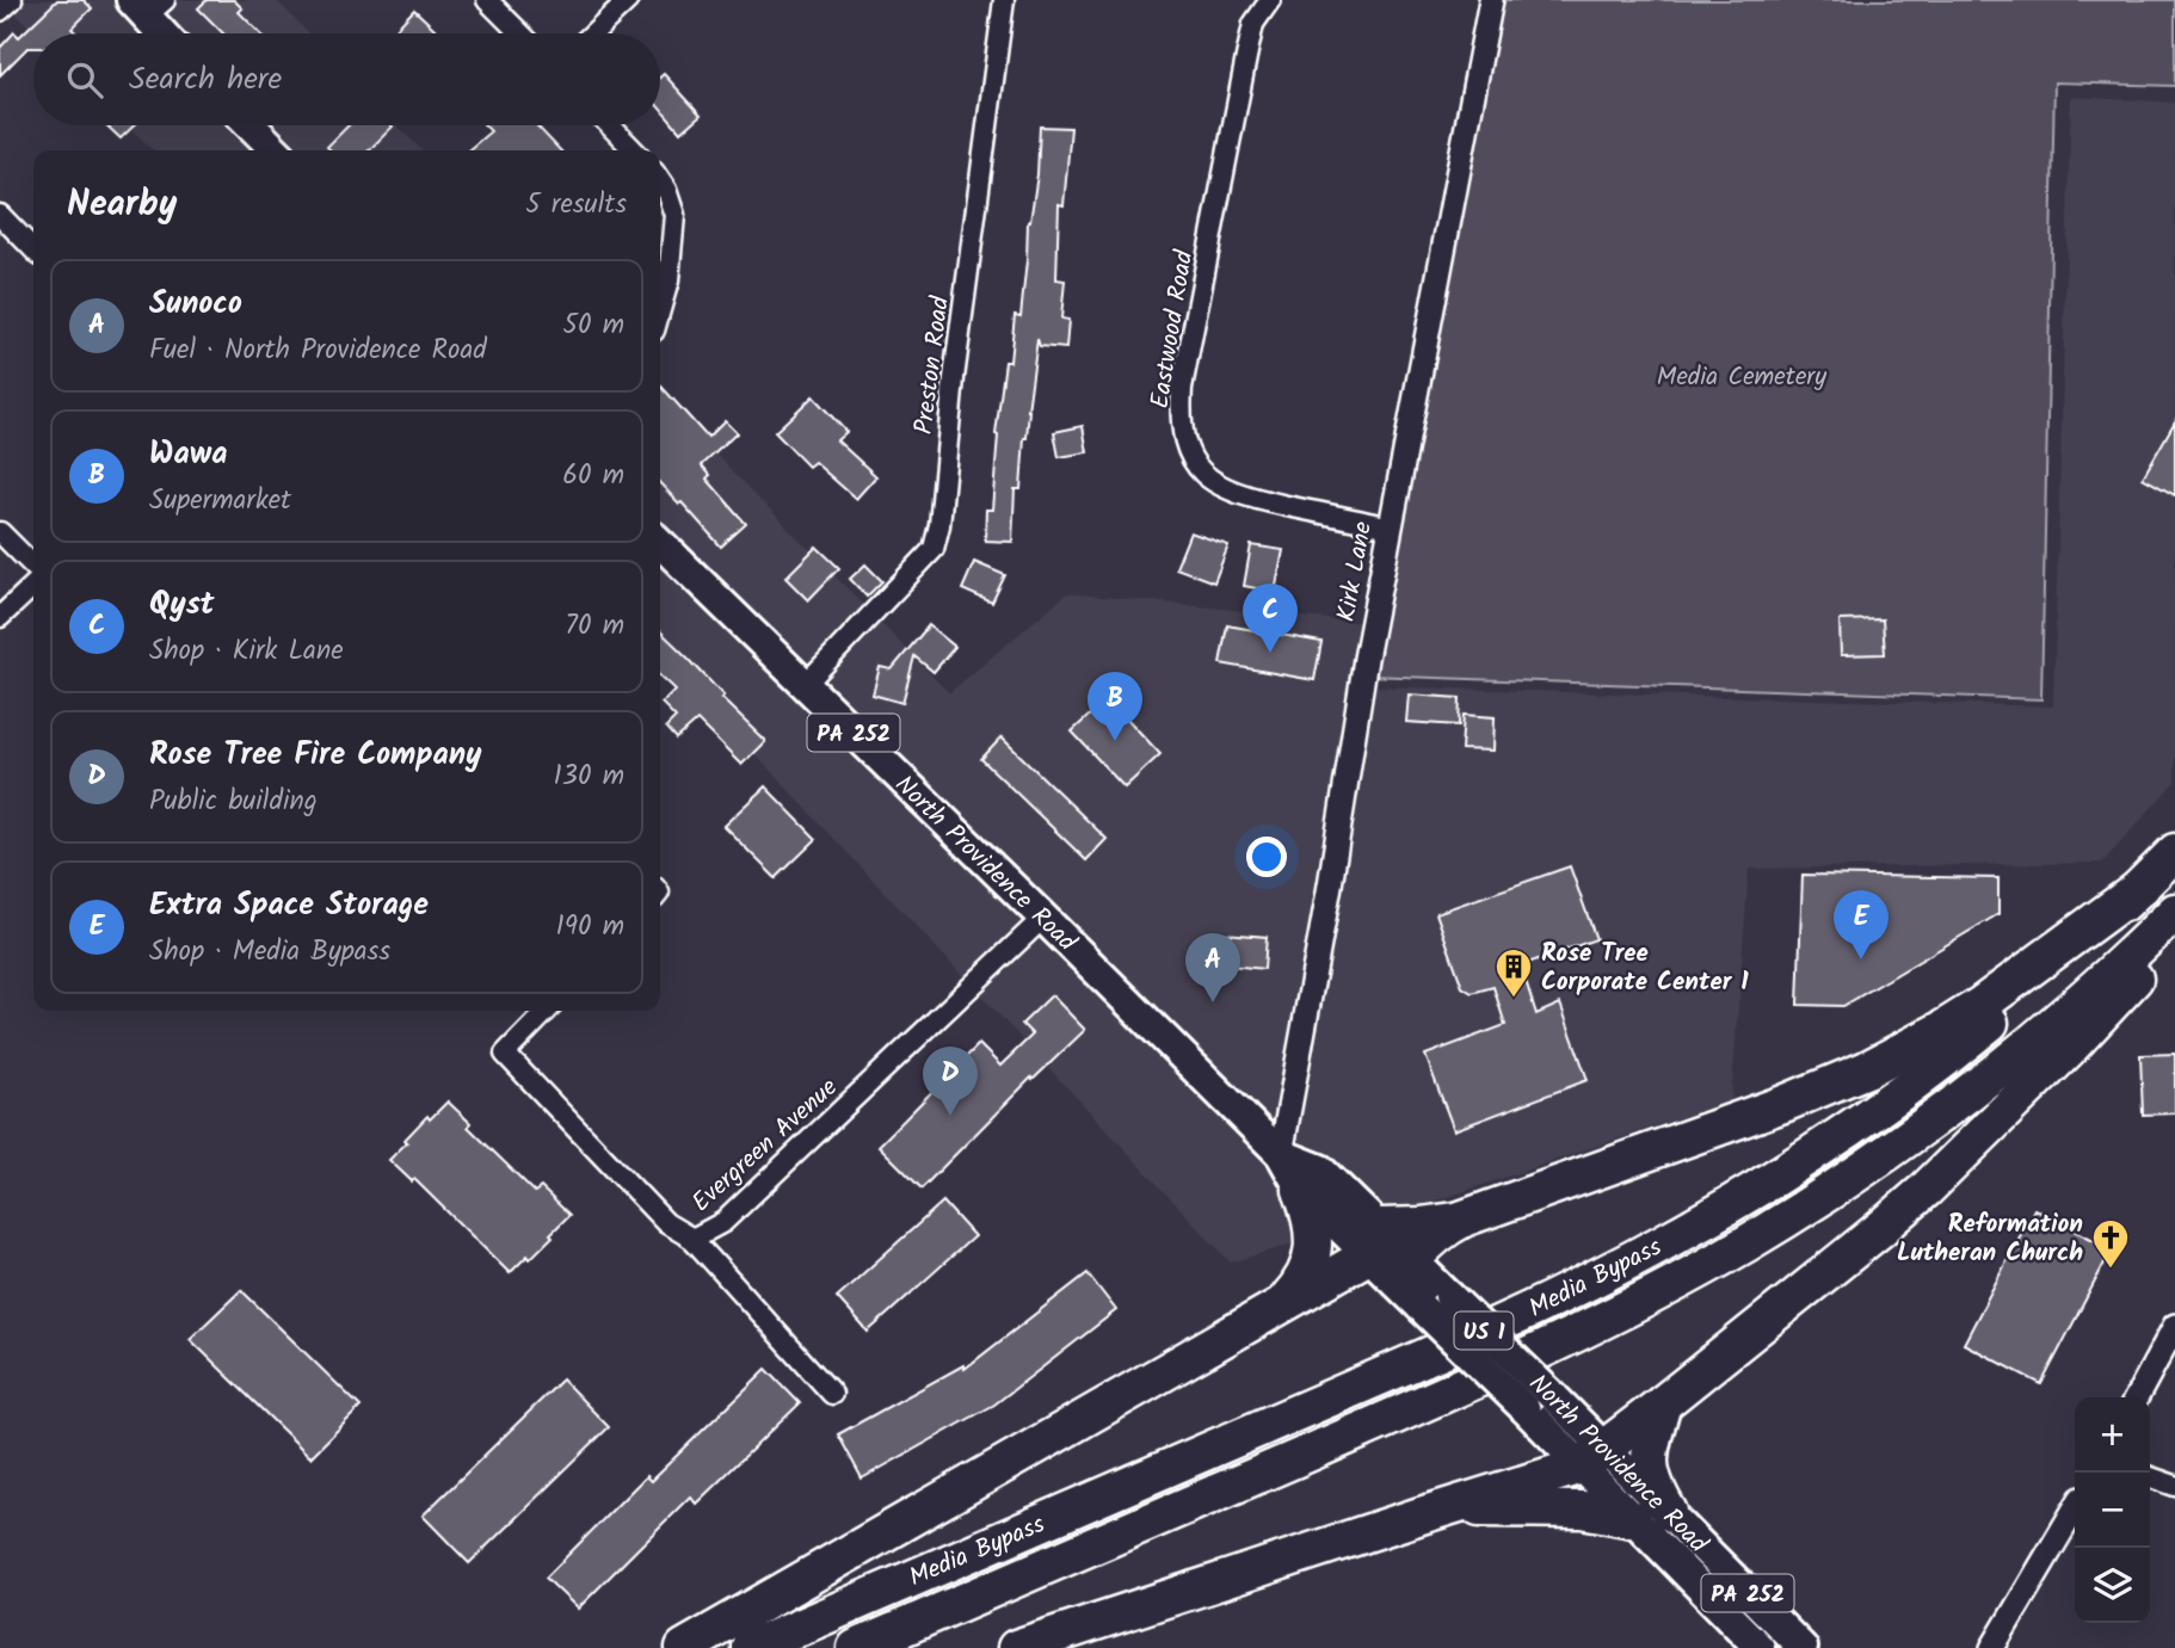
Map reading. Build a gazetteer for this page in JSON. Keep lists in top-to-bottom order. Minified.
{"streets":{"highway":["Media Bypass","US 1"],"main road":["PA 252","North Providence Road"],"street":["Eastwood Road","Preston Road","Kirk Lane","Evergreen Avenue"]},"crossings":[["Eastwood Road","Kirk Lane"],["Preston Road","North Providence Road"],["Kirk Lane","North Providence Road"],["North Providence Road","Evergreen Avenue"]],"parks":["Media Cemetery"],"places":{"building":["Rose Tree Corporate Center 1"],"church":["Reformation Lutheran Church"]},"page":{"search":"Search here","heading":["Nearby","5 results"],"list":[{"mark":"A","name":"Sunoco","note":"Fuel · North Providence Road","value":"50 m"},{"mark":"B","name":"Wawa","note":"Supermarket","value":"60 m"},{"mark":"C","name":"Qyst","note":"Shop · Kirk Lane","value":"70 m"},{"mark":"D","name":"Rose Tree Fire Company","note":"Public building","value":"130 m"},{"mark":"E","name":"Extra Space Storage","note":"Shop · Media Bypass","value":"190 m"}],"pins":["C","B","E","A","D"],"map_buttons":["+","−"]}}
